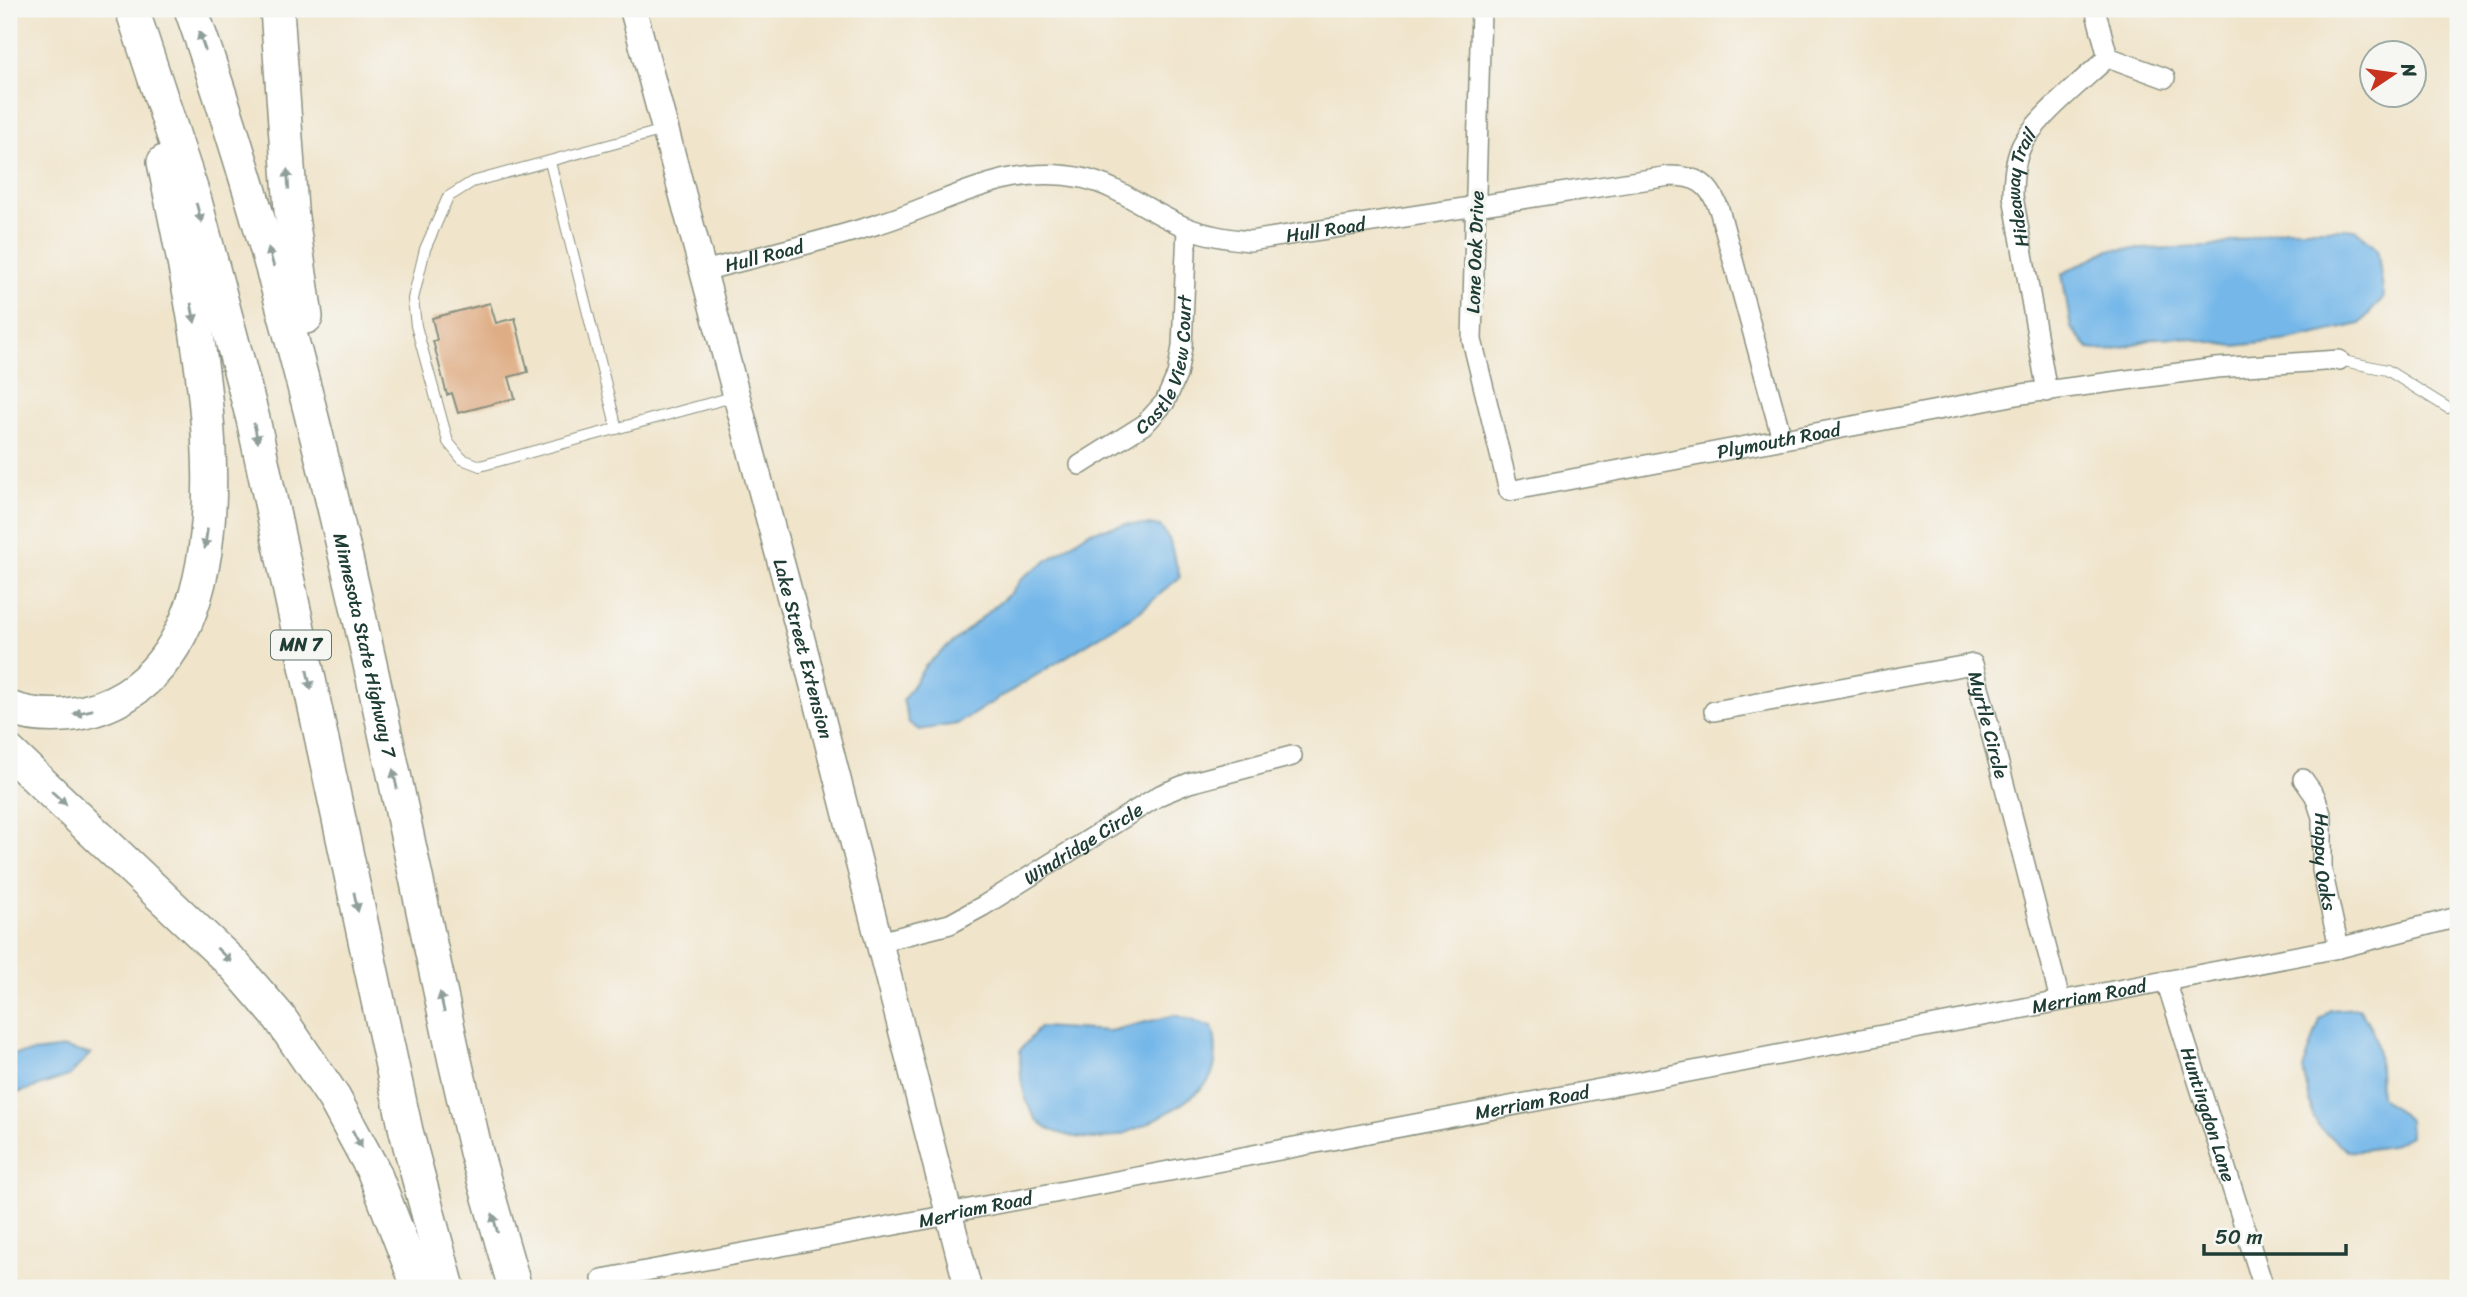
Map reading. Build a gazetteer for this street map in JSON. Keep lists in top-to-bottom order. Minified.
{"streets":{"highway":["MN 7","Minnesota State Highway 7"],"street":["Hideaway Trail","Hull Road","Lone Oak Drive","Castle View Court","Plymouth Road","Lake Street Extension","Myrtle Circle","Windridge Circle","Happy Oaks","Merriam Road","Huntingdon Lane"]},"crossings":[["Hideaway Trail","Plymouth Road"],["Hull Road","Lone Oak Drive"],["Hull Road","Castle View Court"],["Hull Road","Plymouth Road"],["Hull Road","Lake Street Extension"],["Lone Oak Drive","Plymouth Road"],["Lake Street Extension","Windridge Circle"],["Lake Street Extension","Merriam Road"],["Myrtle Circle","Merriam Road"],["Happy Oaks","Merriam Road"],["Merriam Road","Huntingdon Lane"]],"scale_bar":"50 m","north":"right"}
